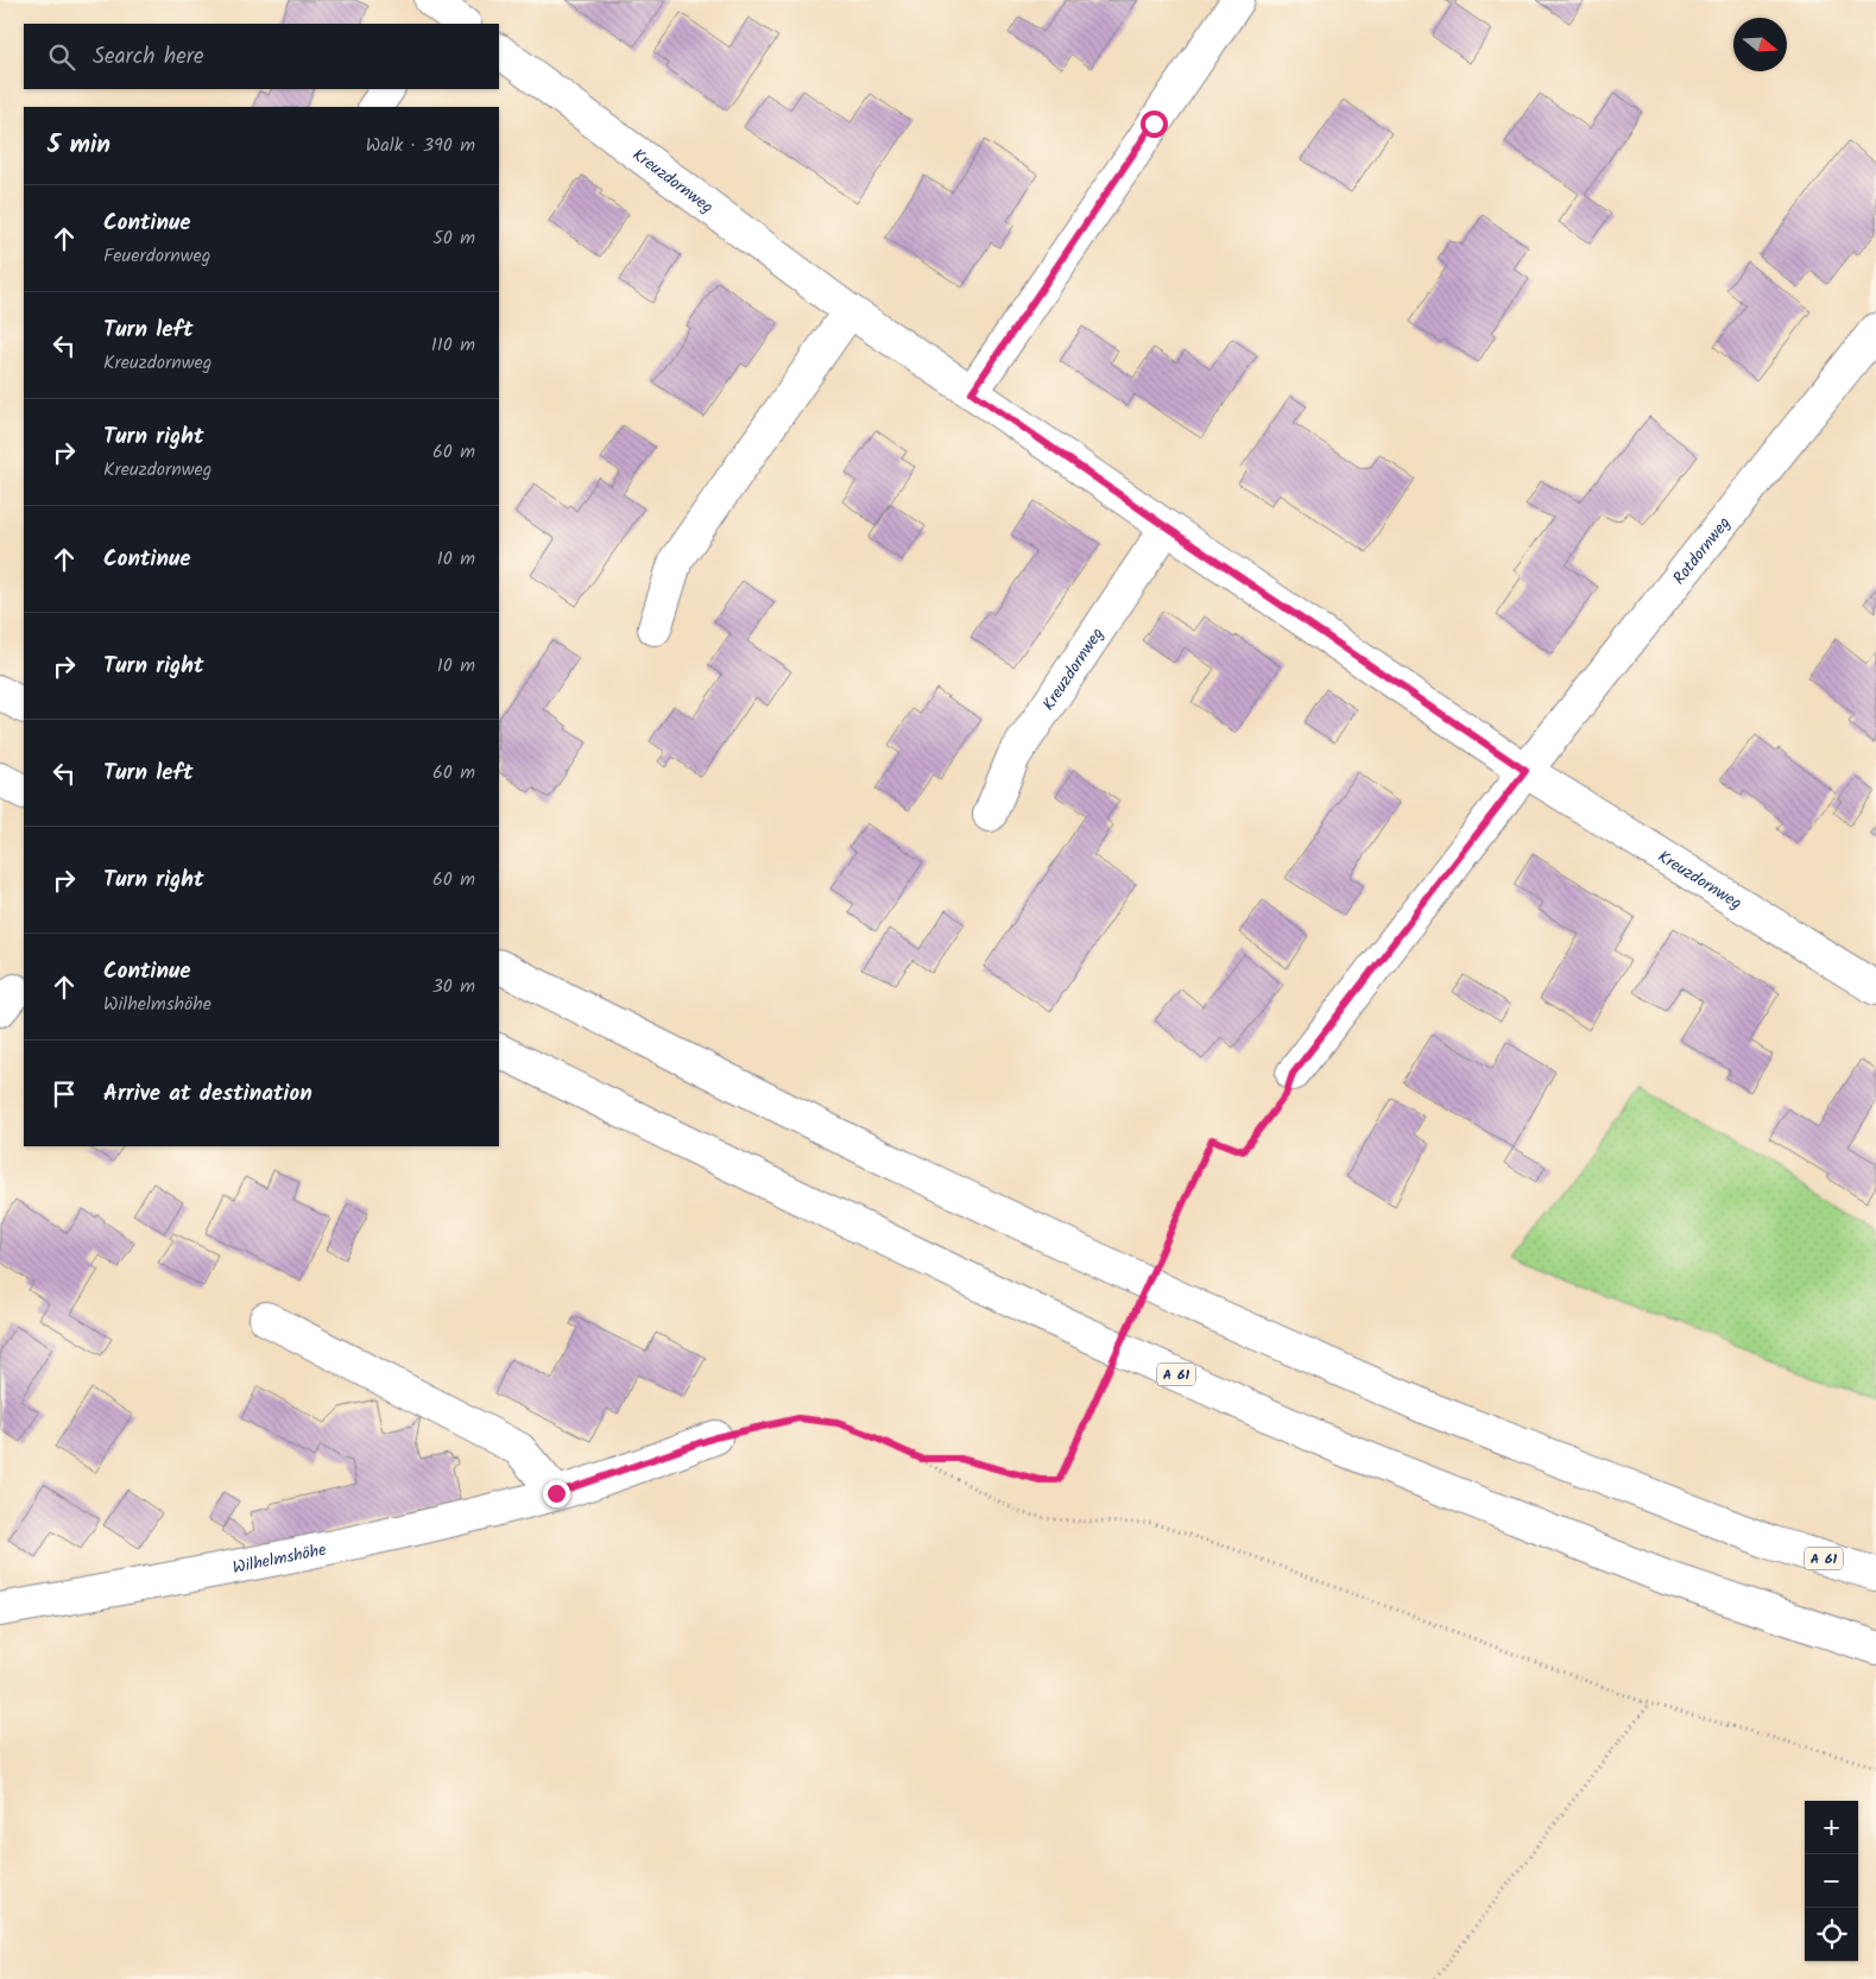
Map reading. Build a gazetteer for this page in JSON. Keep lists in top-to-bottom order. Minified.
{"streets":{"main road":["Kreuzdornweg","Rotdornweg","A 61","Wilhelmshöhe"]},"crossings":[["Kreuzdornweg","Rotdornweg"]],"north":"right","page":{"search":"Search here","heading":["5 min","Walk · 390 m"],"list":[["Continue","Feuerdornweg","50 m"],["Turn left","Kreuzdornweg","110 m"],["Turn right","Kreuzdornweg","60 m"],["Continue","10 m"],["Turn right","10 m"],["Turn left","60 m"],["Turn right","60 m"],["Continue","Wilhelmshöhe","30 m"],"Arrive at destination"],"map_buttons":["+","−"]}}
